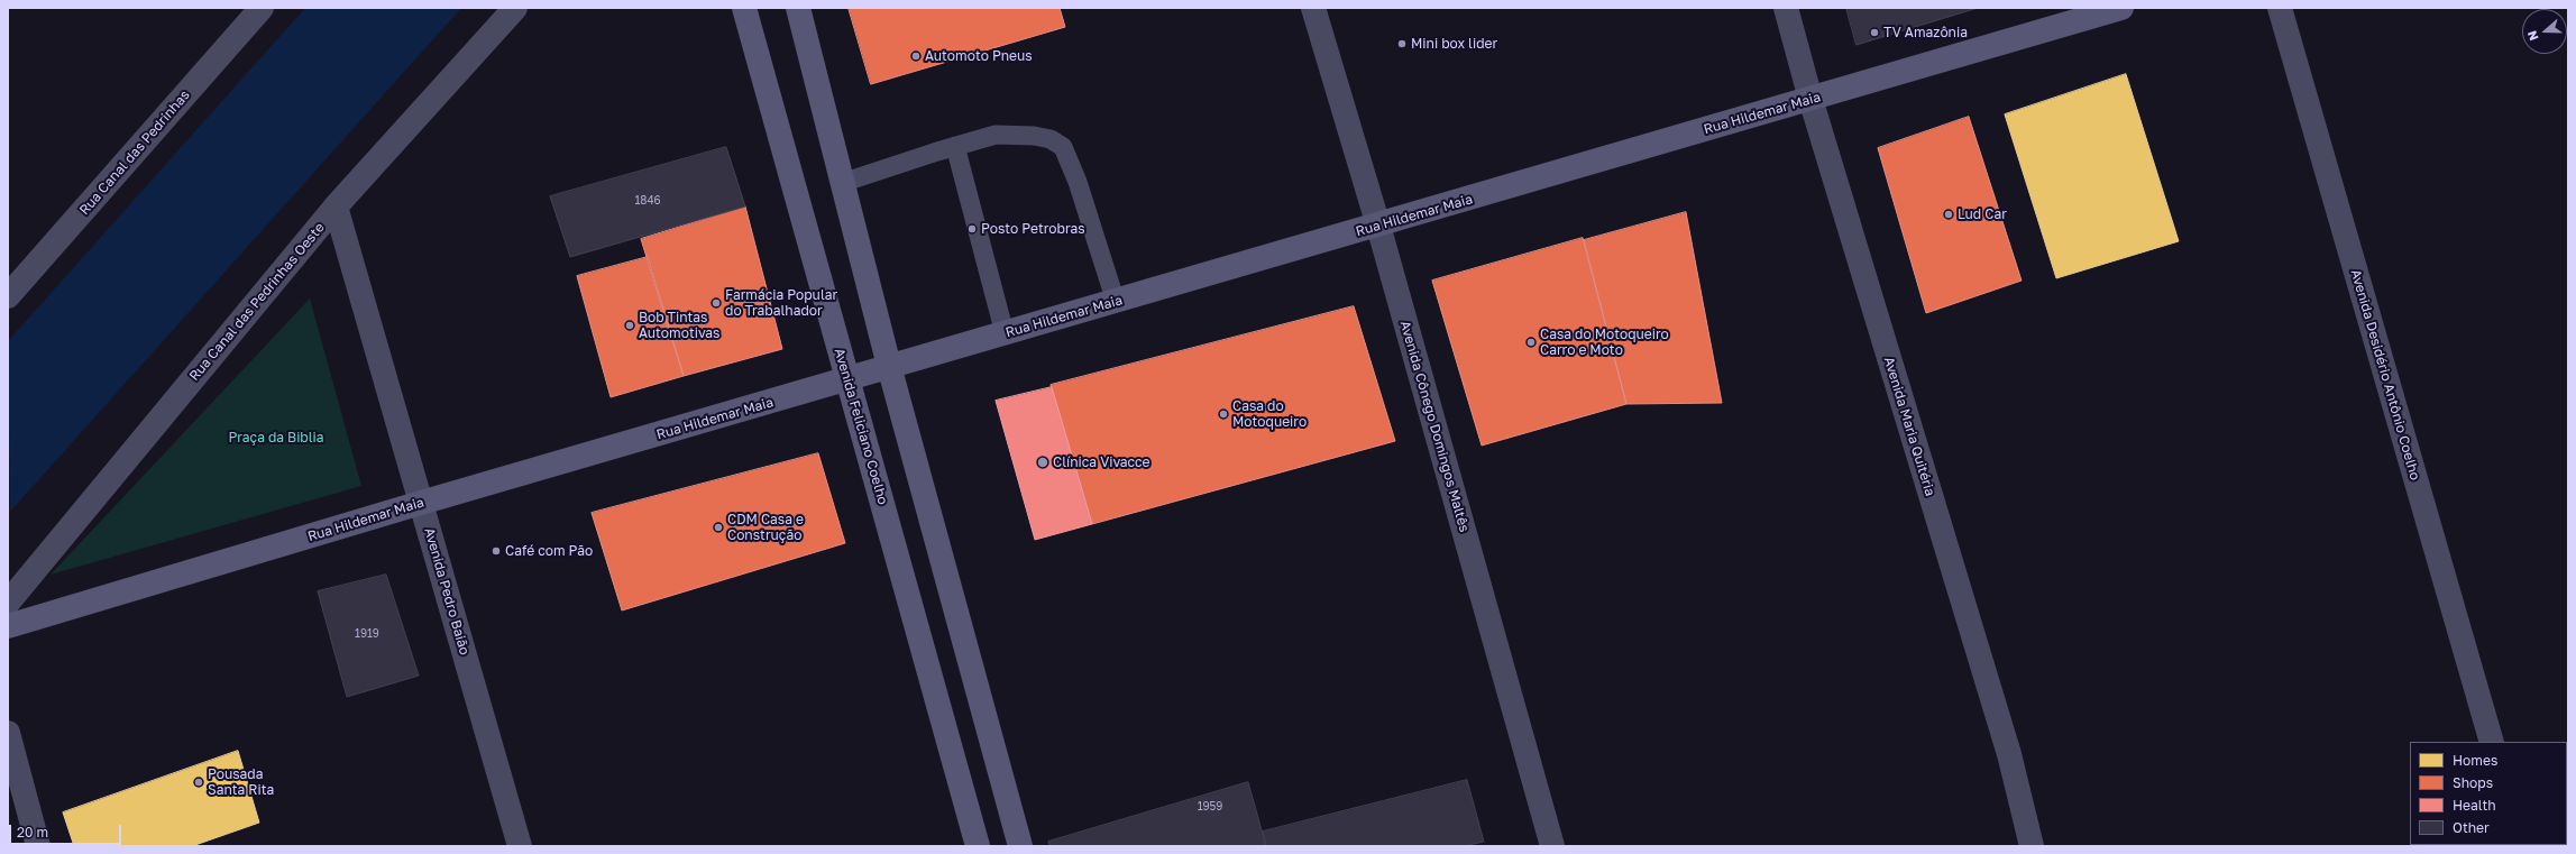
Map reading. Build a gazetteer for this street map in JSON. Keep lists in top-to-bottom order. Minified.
{"streets":{"main road":["Rua Hildemar Maia","Avenida Feliciano Coelho"],"street":["Rua Canal das Pedrinhas","Rua Canal das Pedrinhas Oeste","Avenida Desidério Antônio Coelho","Avenida Cônego Domingos Maltês","Avenida Maria Quitéria","Avenida Pedro Baião"]},"crossings":[["Rua Hildemar Maia","Avenida Feliciano Coelho"],["Rua Hildemar Maia","Avenida Cônego Domingos Maltês"],["Rua Hildemar Maia","Avenida Maria Quitéria"],["Rua Hildemar Maia","Avenida Pedro Baião"],["Rua Canal das Pedrinhas Oeste","Avenida Pedro Baião"]],"parks":["Praça da Biblia"],"places":["TV Amazônia","Mini box lider","Automoto Pneus","Lud Car","Posto Petrobras","Farmácia Popular do Trabalhador","Bob Tintas Automotivas","Casa do Motoqueiro Carro e Moto","Casa do Motoqueiro","Clínica Vivacce","CDM Casa e Construção","Café com Pão","Pousada Santa Rita"],"house_numbers":["1846","1919","1959"],"legend":["Homes","Shops","Health","Other"],"scale_bar":"20 m","north":"left"}
